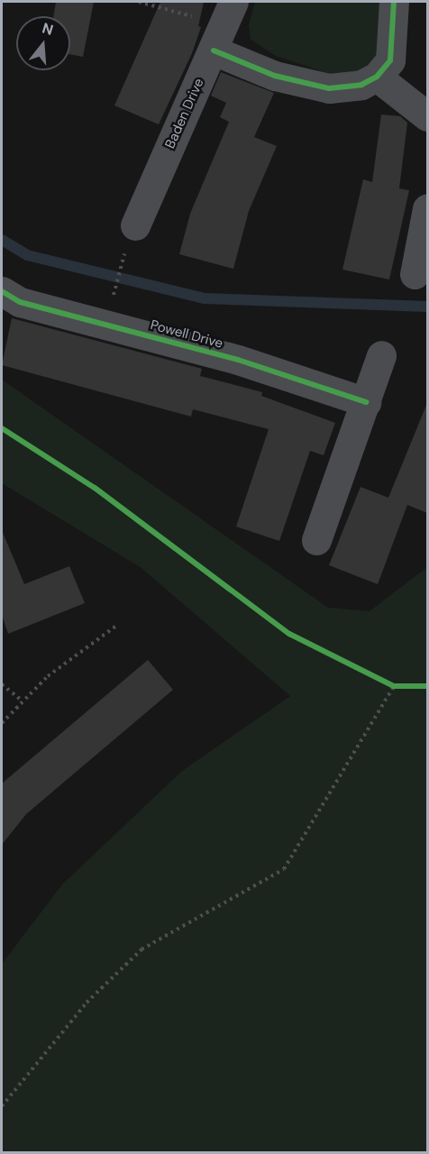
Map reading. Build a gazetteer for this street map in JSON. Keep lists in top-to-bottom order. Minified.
{"streets":{"street":["Baden Drive","Powell Drive"]},"north":"top"}
